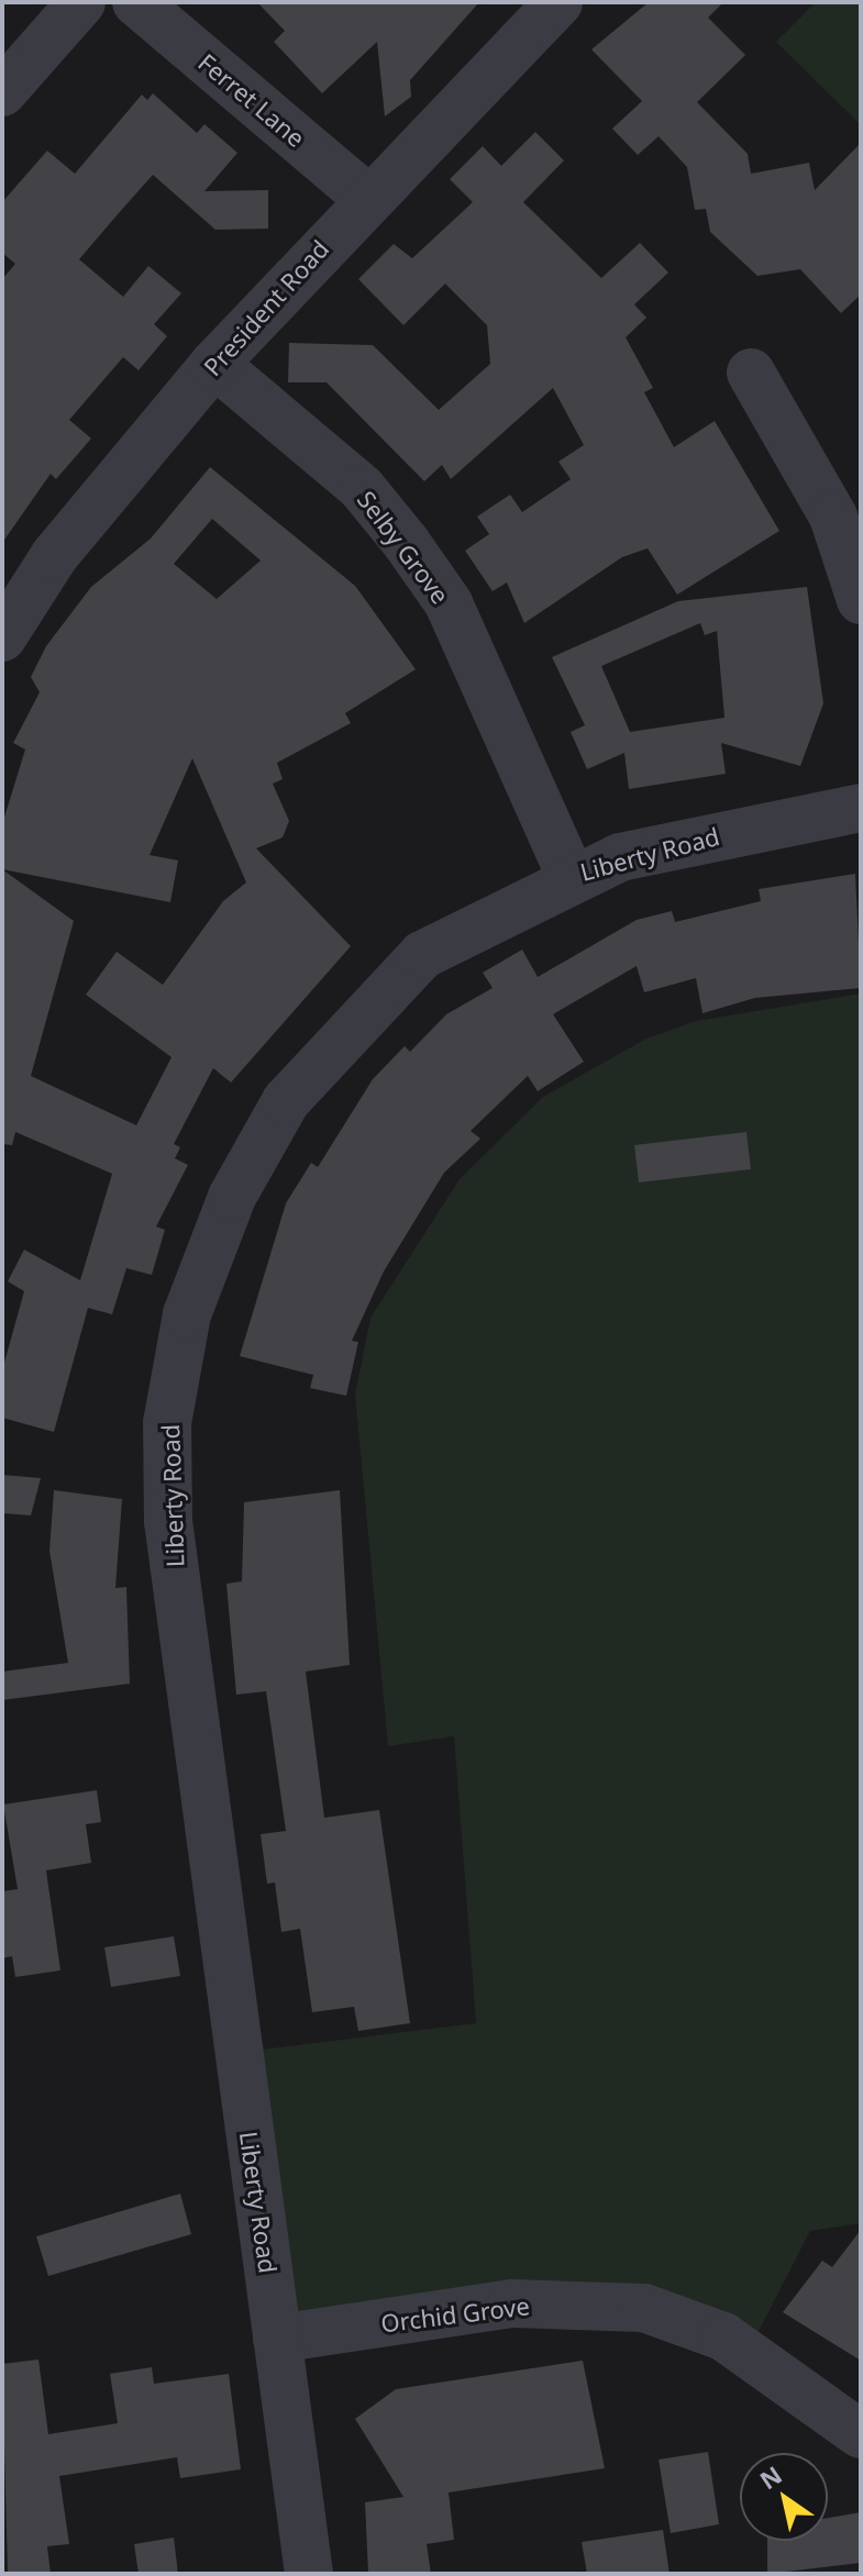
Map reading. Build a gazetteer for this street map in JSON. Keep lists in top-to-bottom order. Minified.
{"streets":{"street":["Ferret Lane","President Road","Selby Grove","Liberty Road","Orchid Grove"]},"crossings":[["Ferret Lane","President Road"],["President Road","Selby Grove"],["Selby Grove","Liberty Road"],["Liberty Road","Orchid Grove"]],"north":"top left"}
